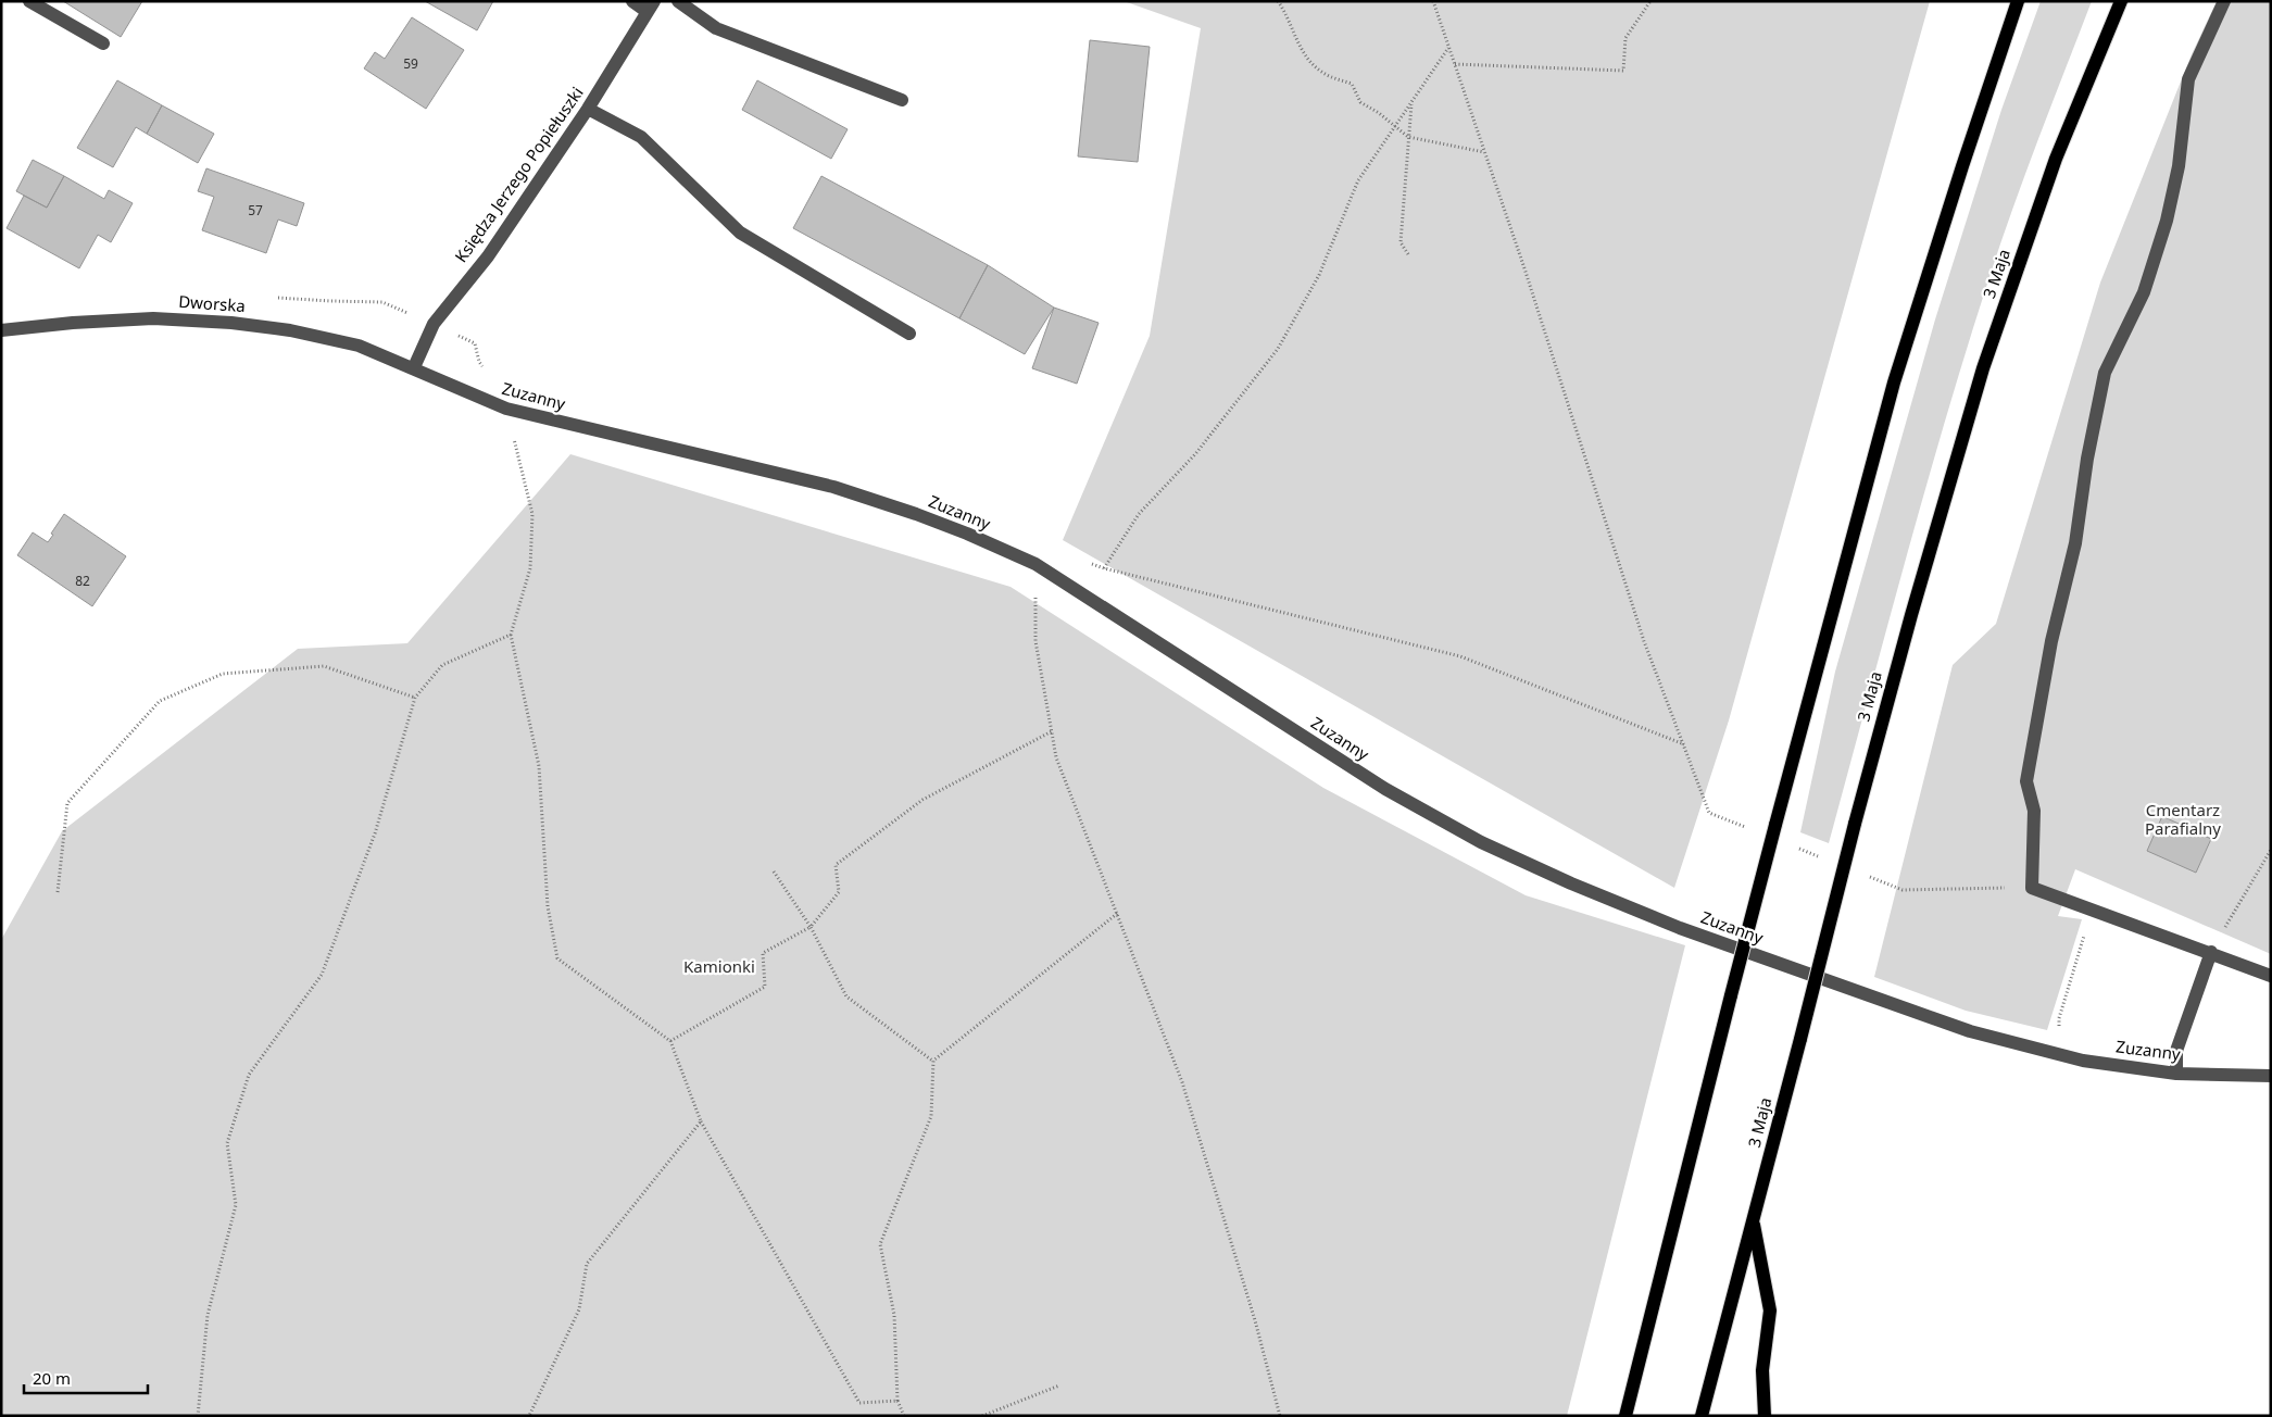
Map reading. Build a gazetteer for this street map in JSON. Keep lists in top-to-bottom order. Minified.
{"streets":{"main road":["3 Maja"],"street":["Księdza Jerzego Popiełuszki","Dworska","Zuzanny"]},"crossings":[["Księdza Jerzego Popiełuszki","Dworska"],["Księdza Jerzego Popiełuszki","Zuzanny"],["Dworska","Zuzanny"]],"parks":["Cmentarz Parafialny","Kamionki"],"house_numbers":["59","57","82"],"scale_bar":"20 m"}
